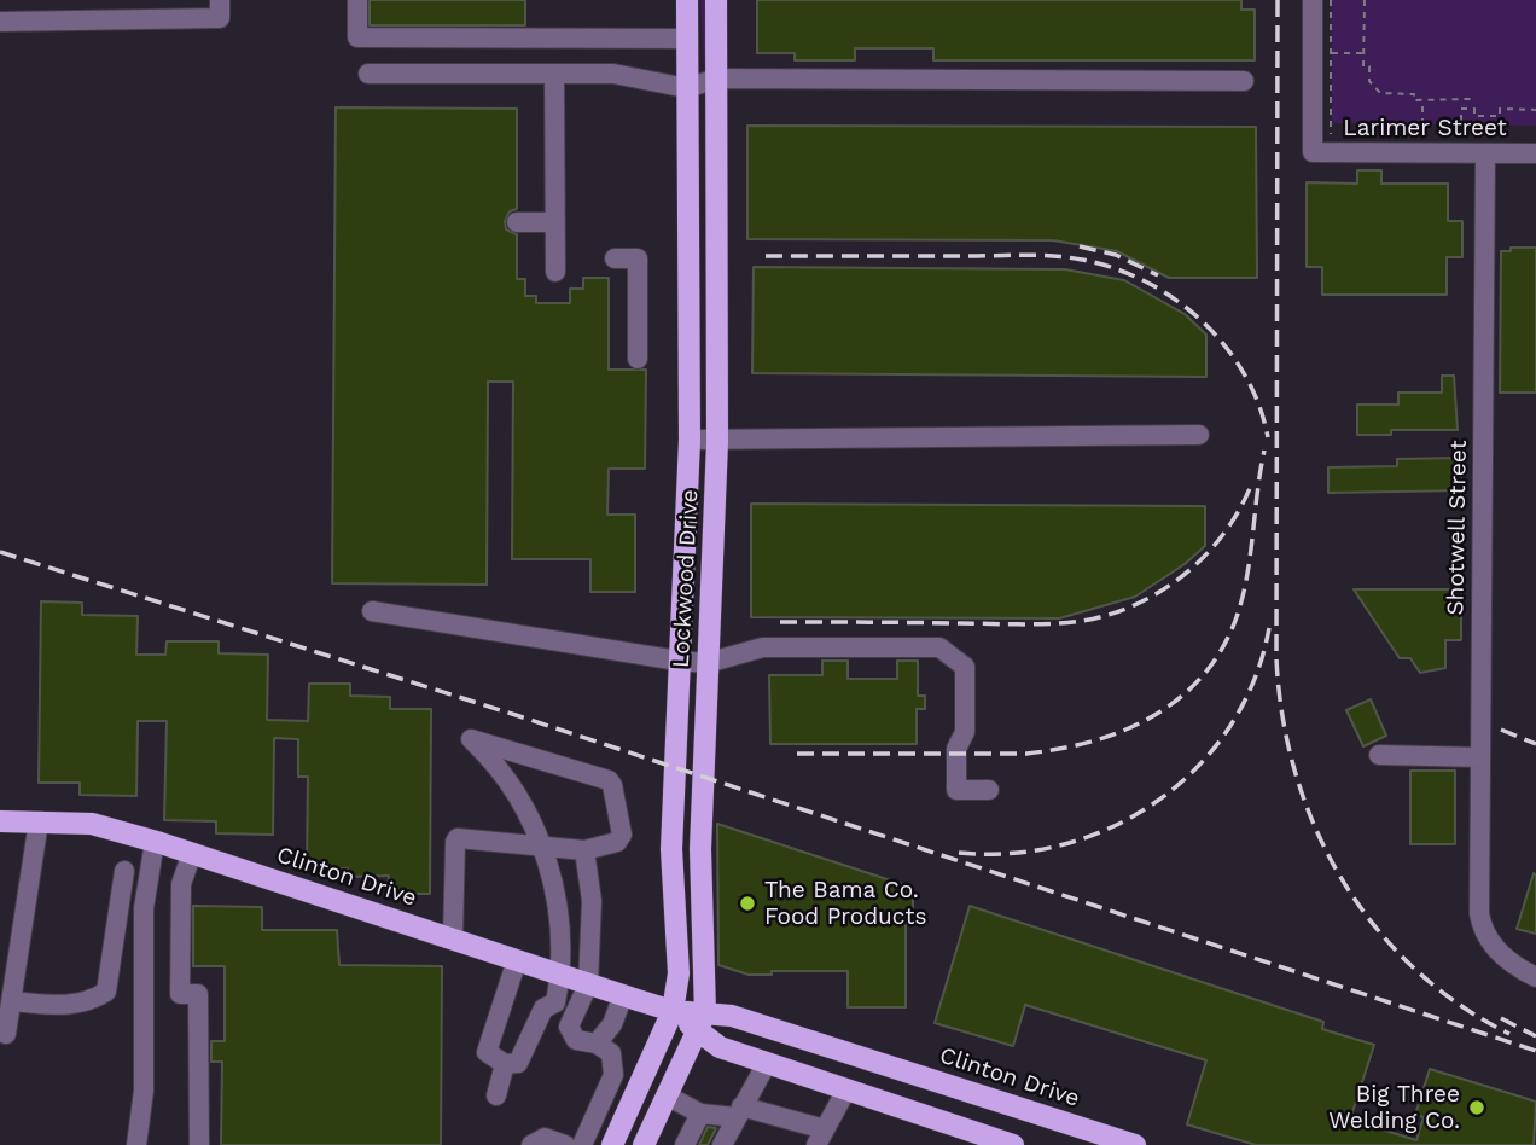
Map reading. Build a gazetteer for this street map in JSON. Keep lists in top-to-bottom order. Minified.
{"streets":{"main road":["Lockwood Drive","Clinton Drive"],"street":["Larimer Street","Shotwell Street"]},"crossings":[["Larimer Street","Shotwell Street"],["Lockwood Drive","Clinton Drive"]],"places":["The Bama Co. Food Products","Big Three Welding Co."]}
